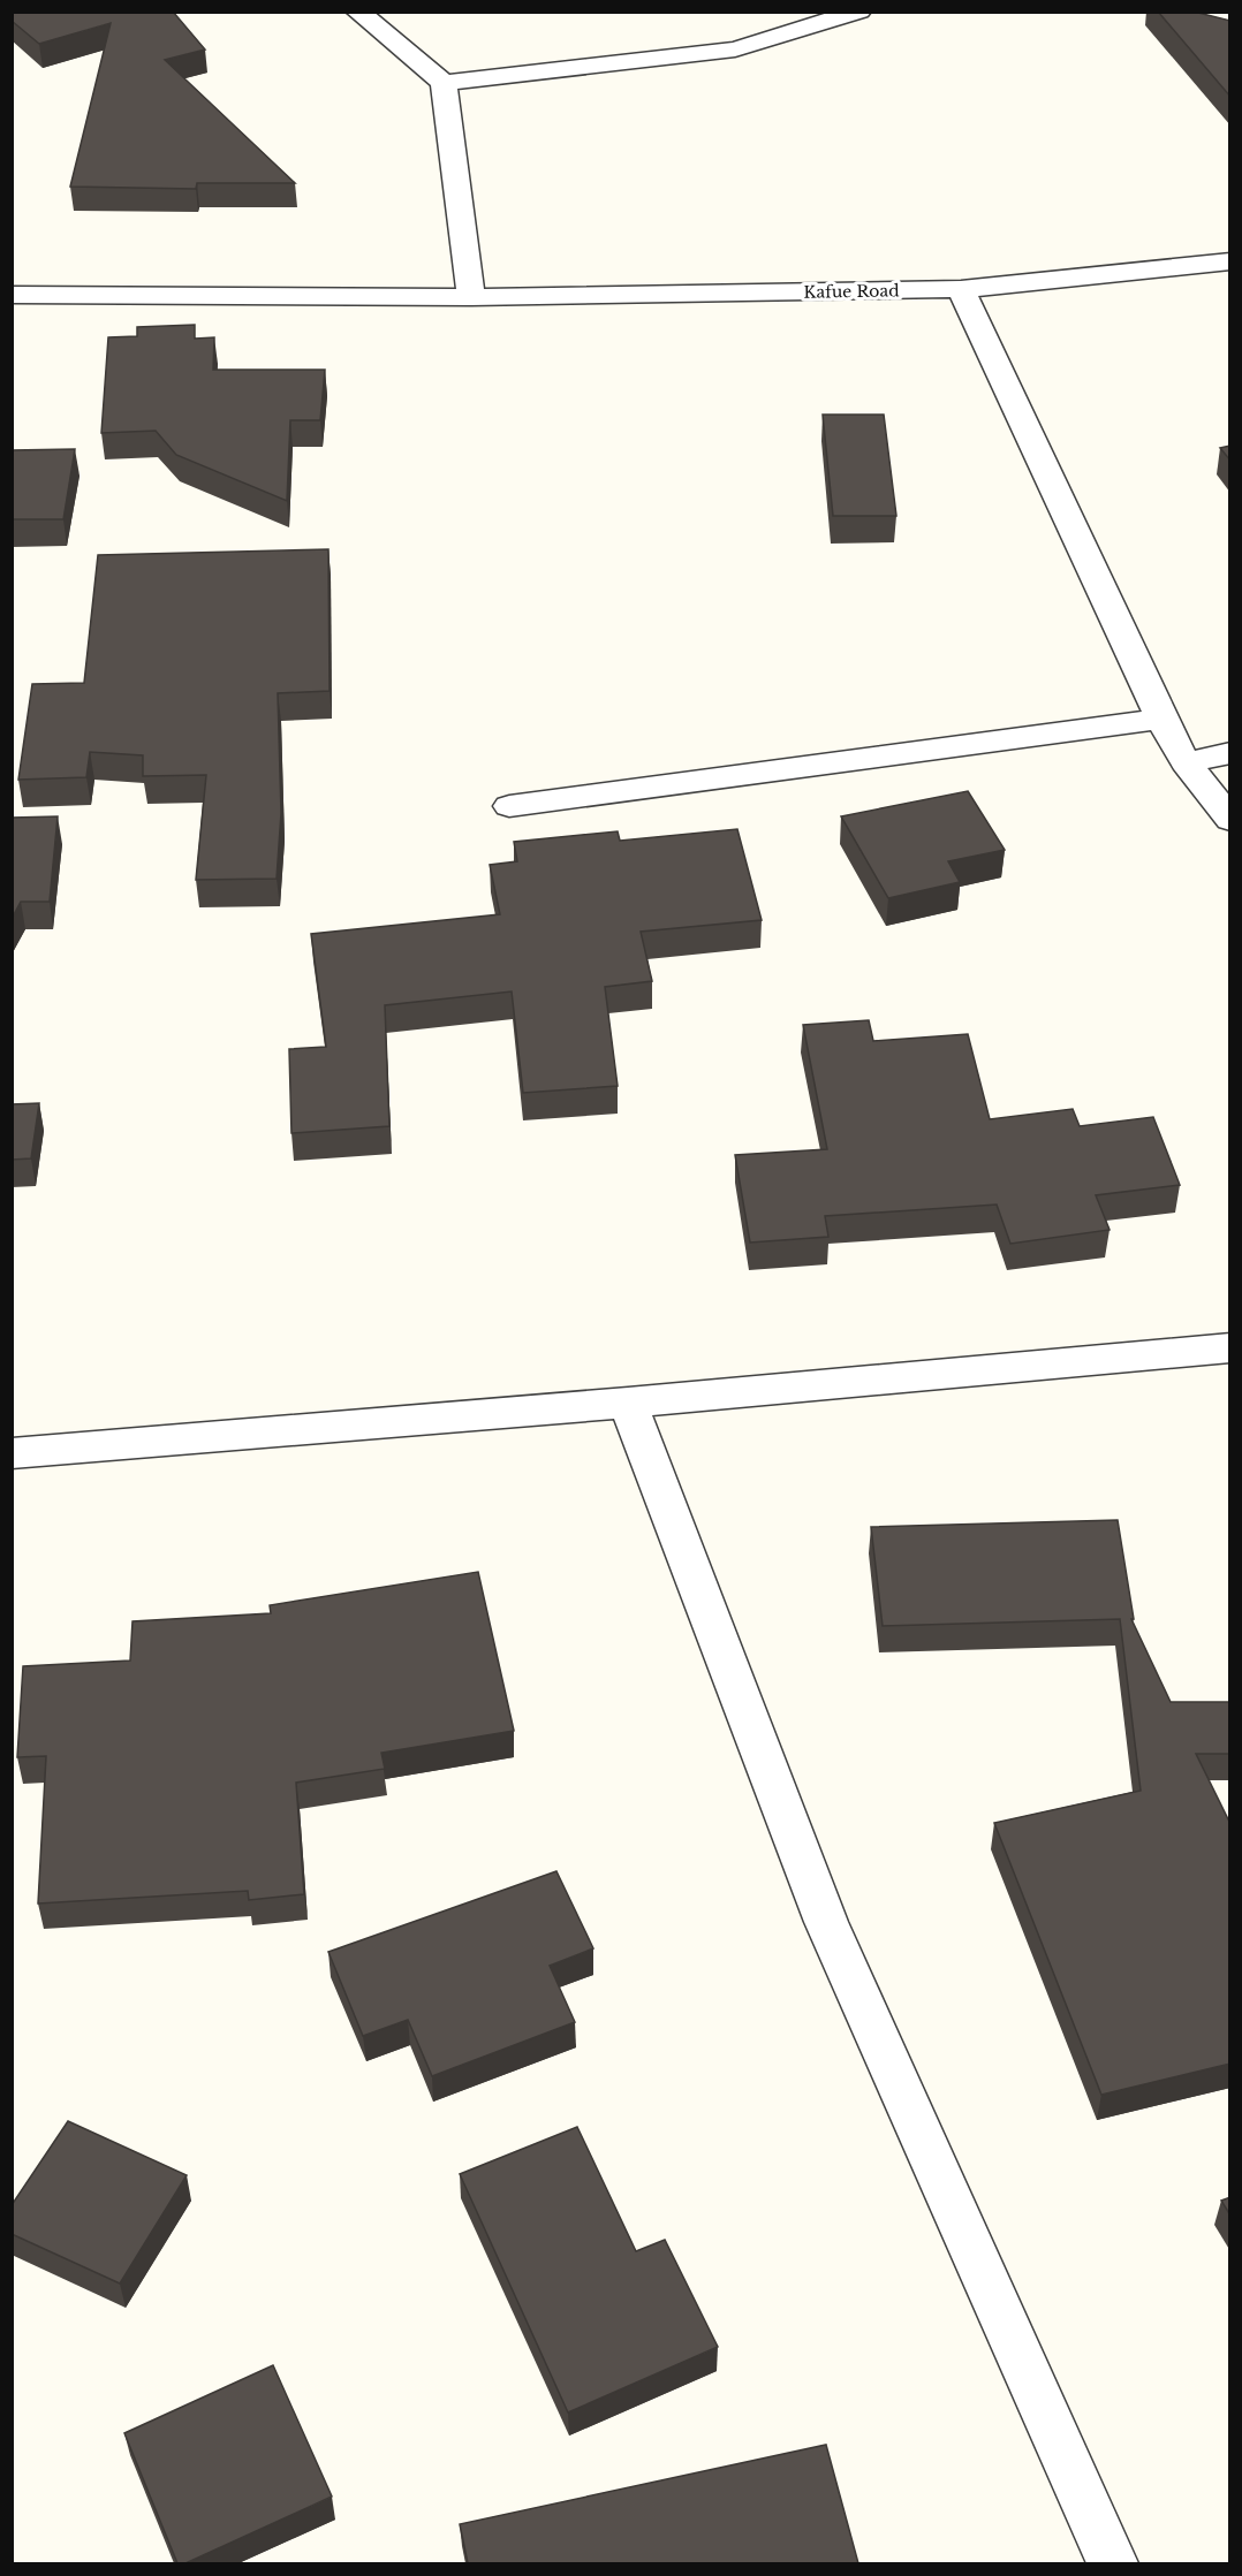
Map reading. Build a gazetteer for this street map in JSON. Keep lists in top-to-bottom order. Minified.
{"streets":{"street":["Kafue Road"]}}
